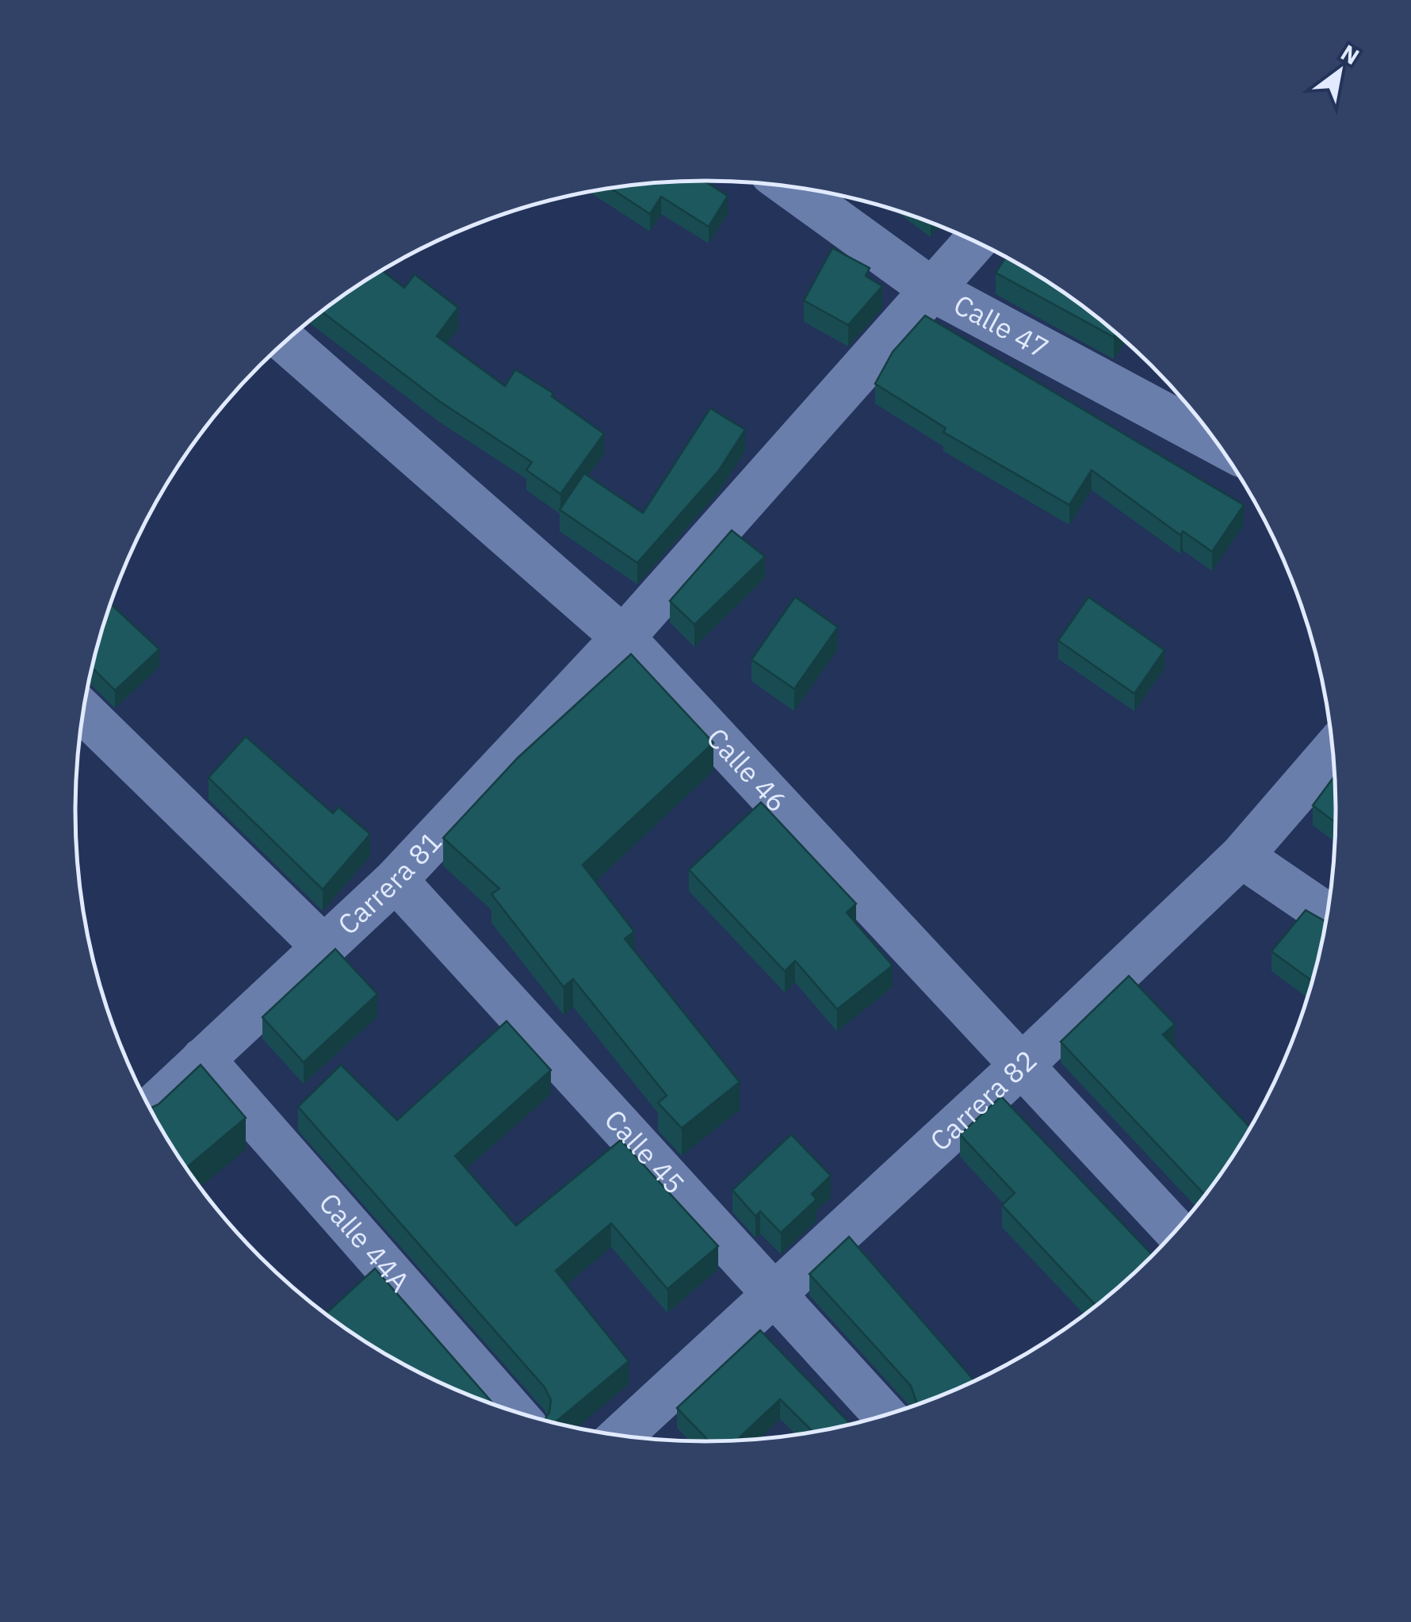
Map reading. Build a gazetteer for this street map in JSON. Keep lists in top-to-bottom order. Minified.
{"streets":{"street":["Calle 47","Calle 46","Carrera 81","Carrera 82","Calle 45","Calle 44A"]},"crossings":[["Calle 47","Carrera 81"],["Calle 46","Carrera 81"],["Calle 46","Carrera 82"],["Carrera 81","Calle 45"],["Carrera 81","Calle 44A"],["Carrera 82","Calle 45"]],"north":"top right"}
